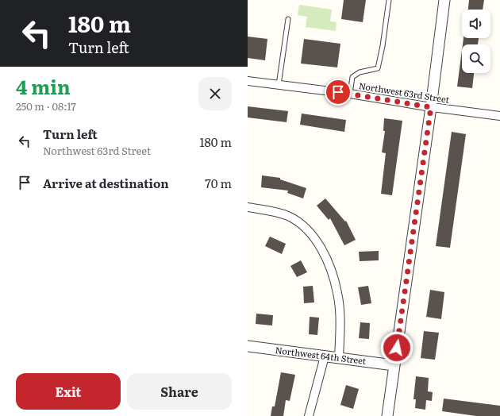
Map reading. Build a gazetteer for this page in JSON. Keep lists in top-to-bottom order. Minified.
{"streets":{"street":["Northwest 63rd Street","Northwest 64th Street"]},"page":{"turn":["180 m","Turn left"],"heading":["4 min","250 m · 08:17"],"list":[{"name":"Turn left","note":"Northwest 63rd Street","value":"180 m"},{"name":"Arrive at destination","value":"70 m"}],"buttons":["Exit","Share"]}}
